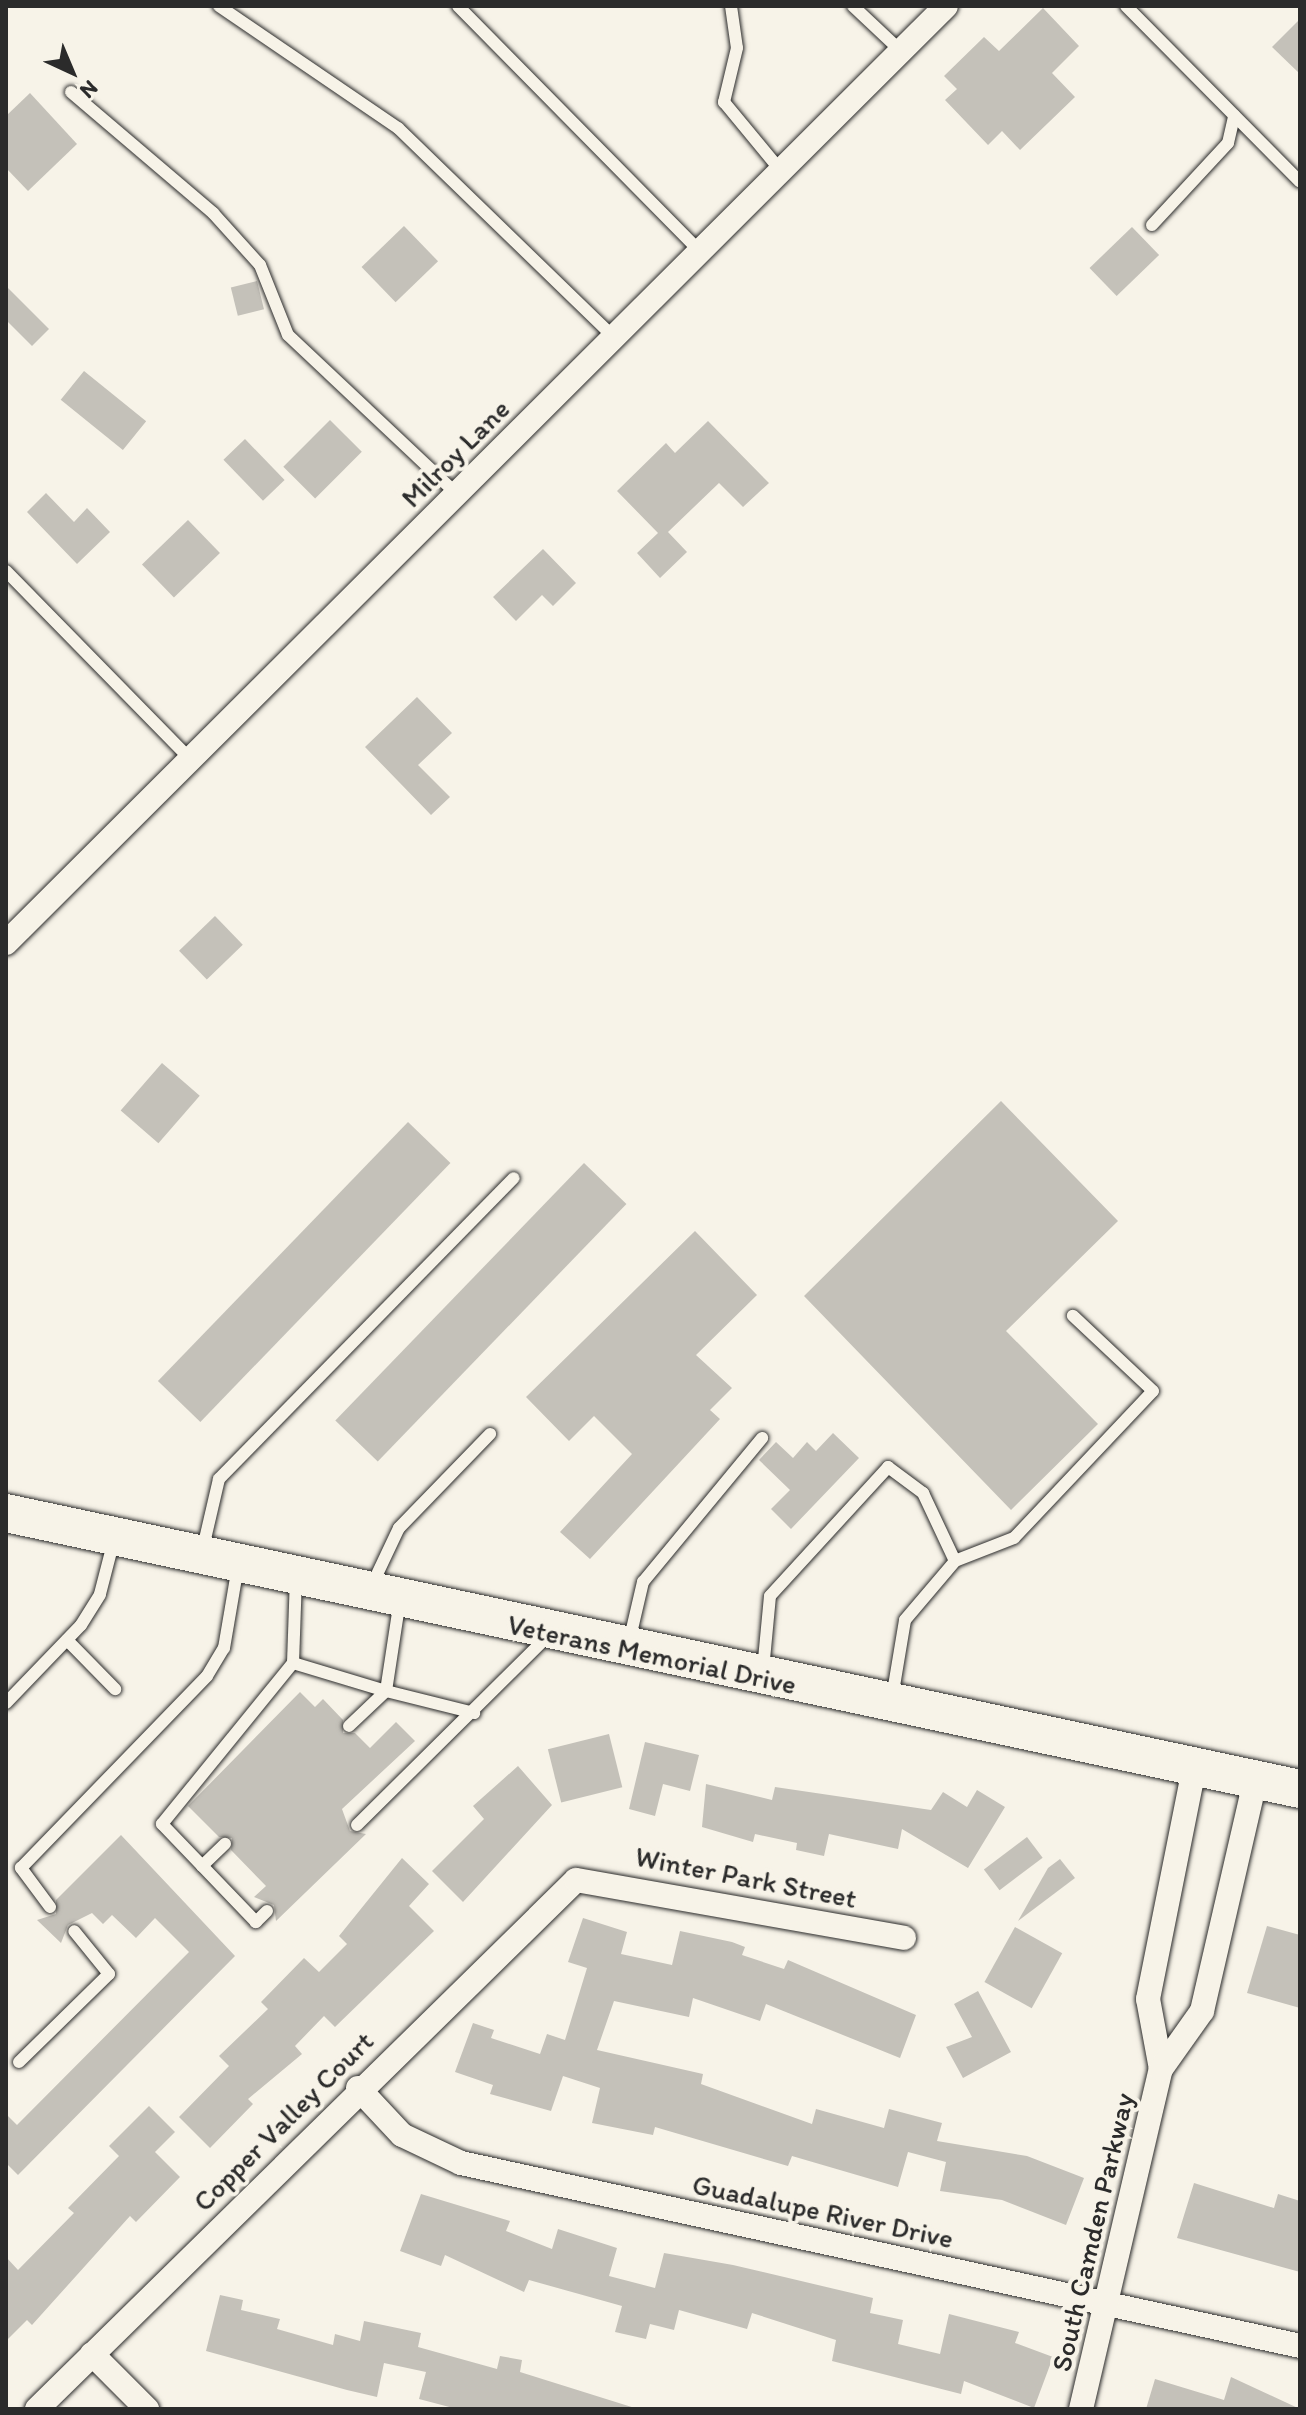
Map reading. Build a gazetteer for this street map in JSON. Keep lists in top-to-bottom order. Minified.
{"streets":{"main road":["Veterans Memorial Drive"],"street":["Milroy Lane","Winter Park Street","Copper Valley Court","Guadalupe River Drive","South Camden Parkway"]},"crossings":[["Veterans Memorial Drive","South Camden Parkway"],["Winter Park Street","Copper Valley Court"],["Copper Valley Court","Guadalupe River Drive"],["Guadalupe River Drive","South Camden Parkway"]],"north":"bottom right"}
